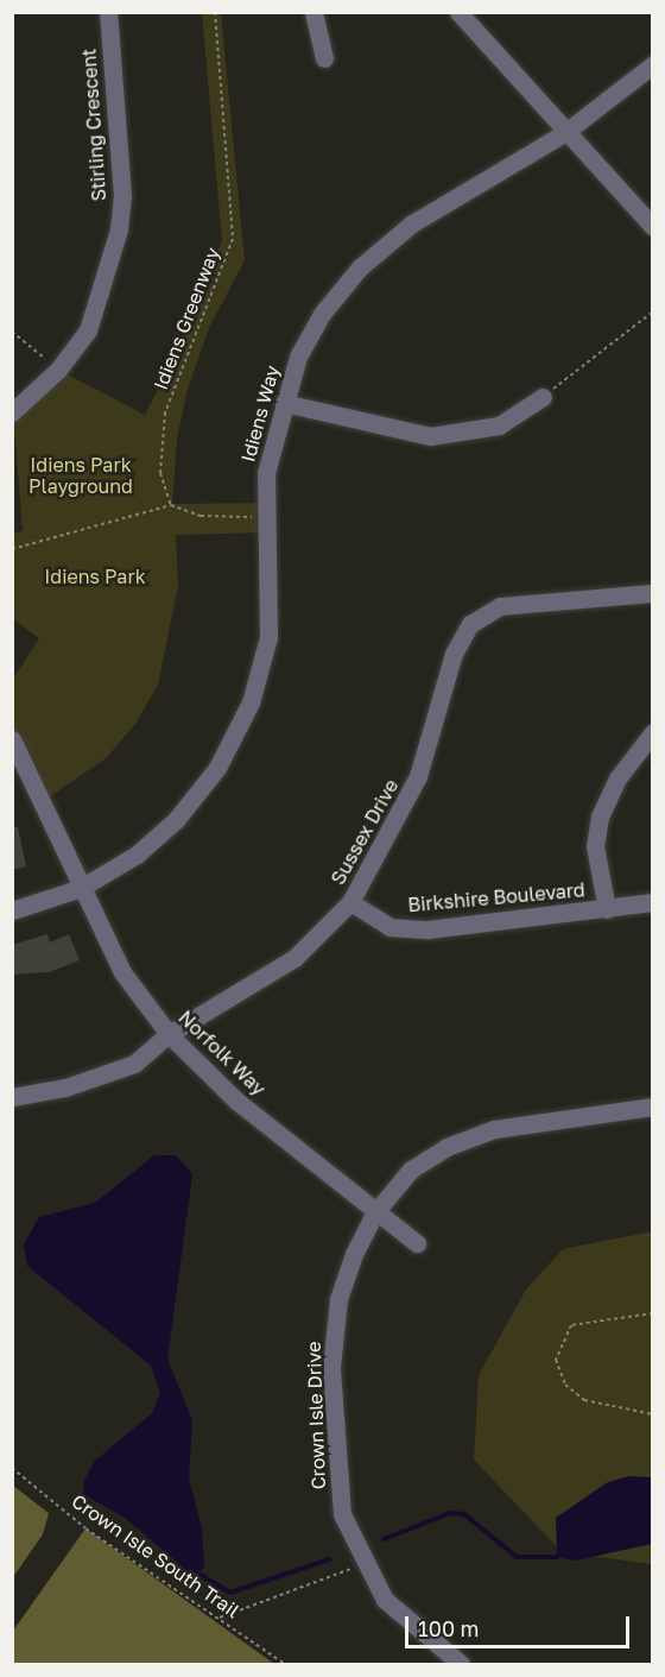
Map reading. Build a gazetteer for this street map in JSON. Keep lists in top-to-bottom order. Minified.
{"streets":{"street":["Stirling Crescent","Idiens Way","Sussex Drive","Birkshire Boulevard","Norfolk Way","Crown Isle Drive"],"path":["Idiens Greenway","Crown Isle South Trail"]},"crossings":[["Idiens Way","Norfolk Way"],["Sussex Drive","Birkshire Boulevard"],["Sussex Drive","Norfolk Way"],["Norfolk Way","Crown Isle Drive"]],"parks":["Idiens Park Playground","Idiens Park"],"scale_bar":"100 m"}
